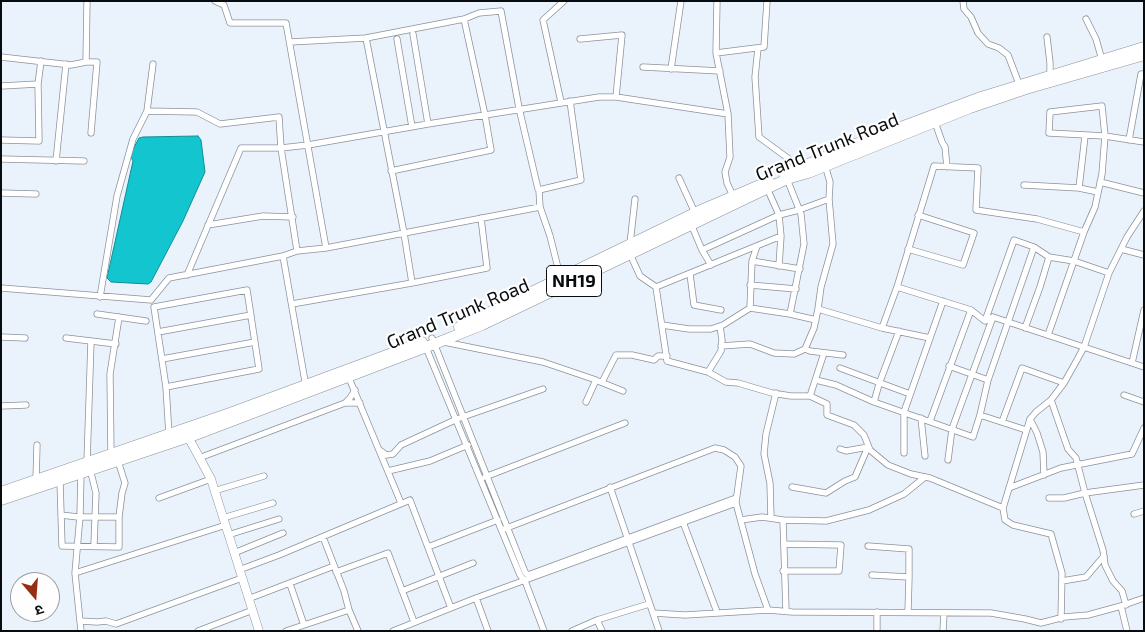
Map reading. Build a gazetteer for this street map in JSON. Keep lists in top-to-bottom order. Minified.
{"streets":{"highway":["Grand Trunk Road","NH19"]},"north":"bottom"}
